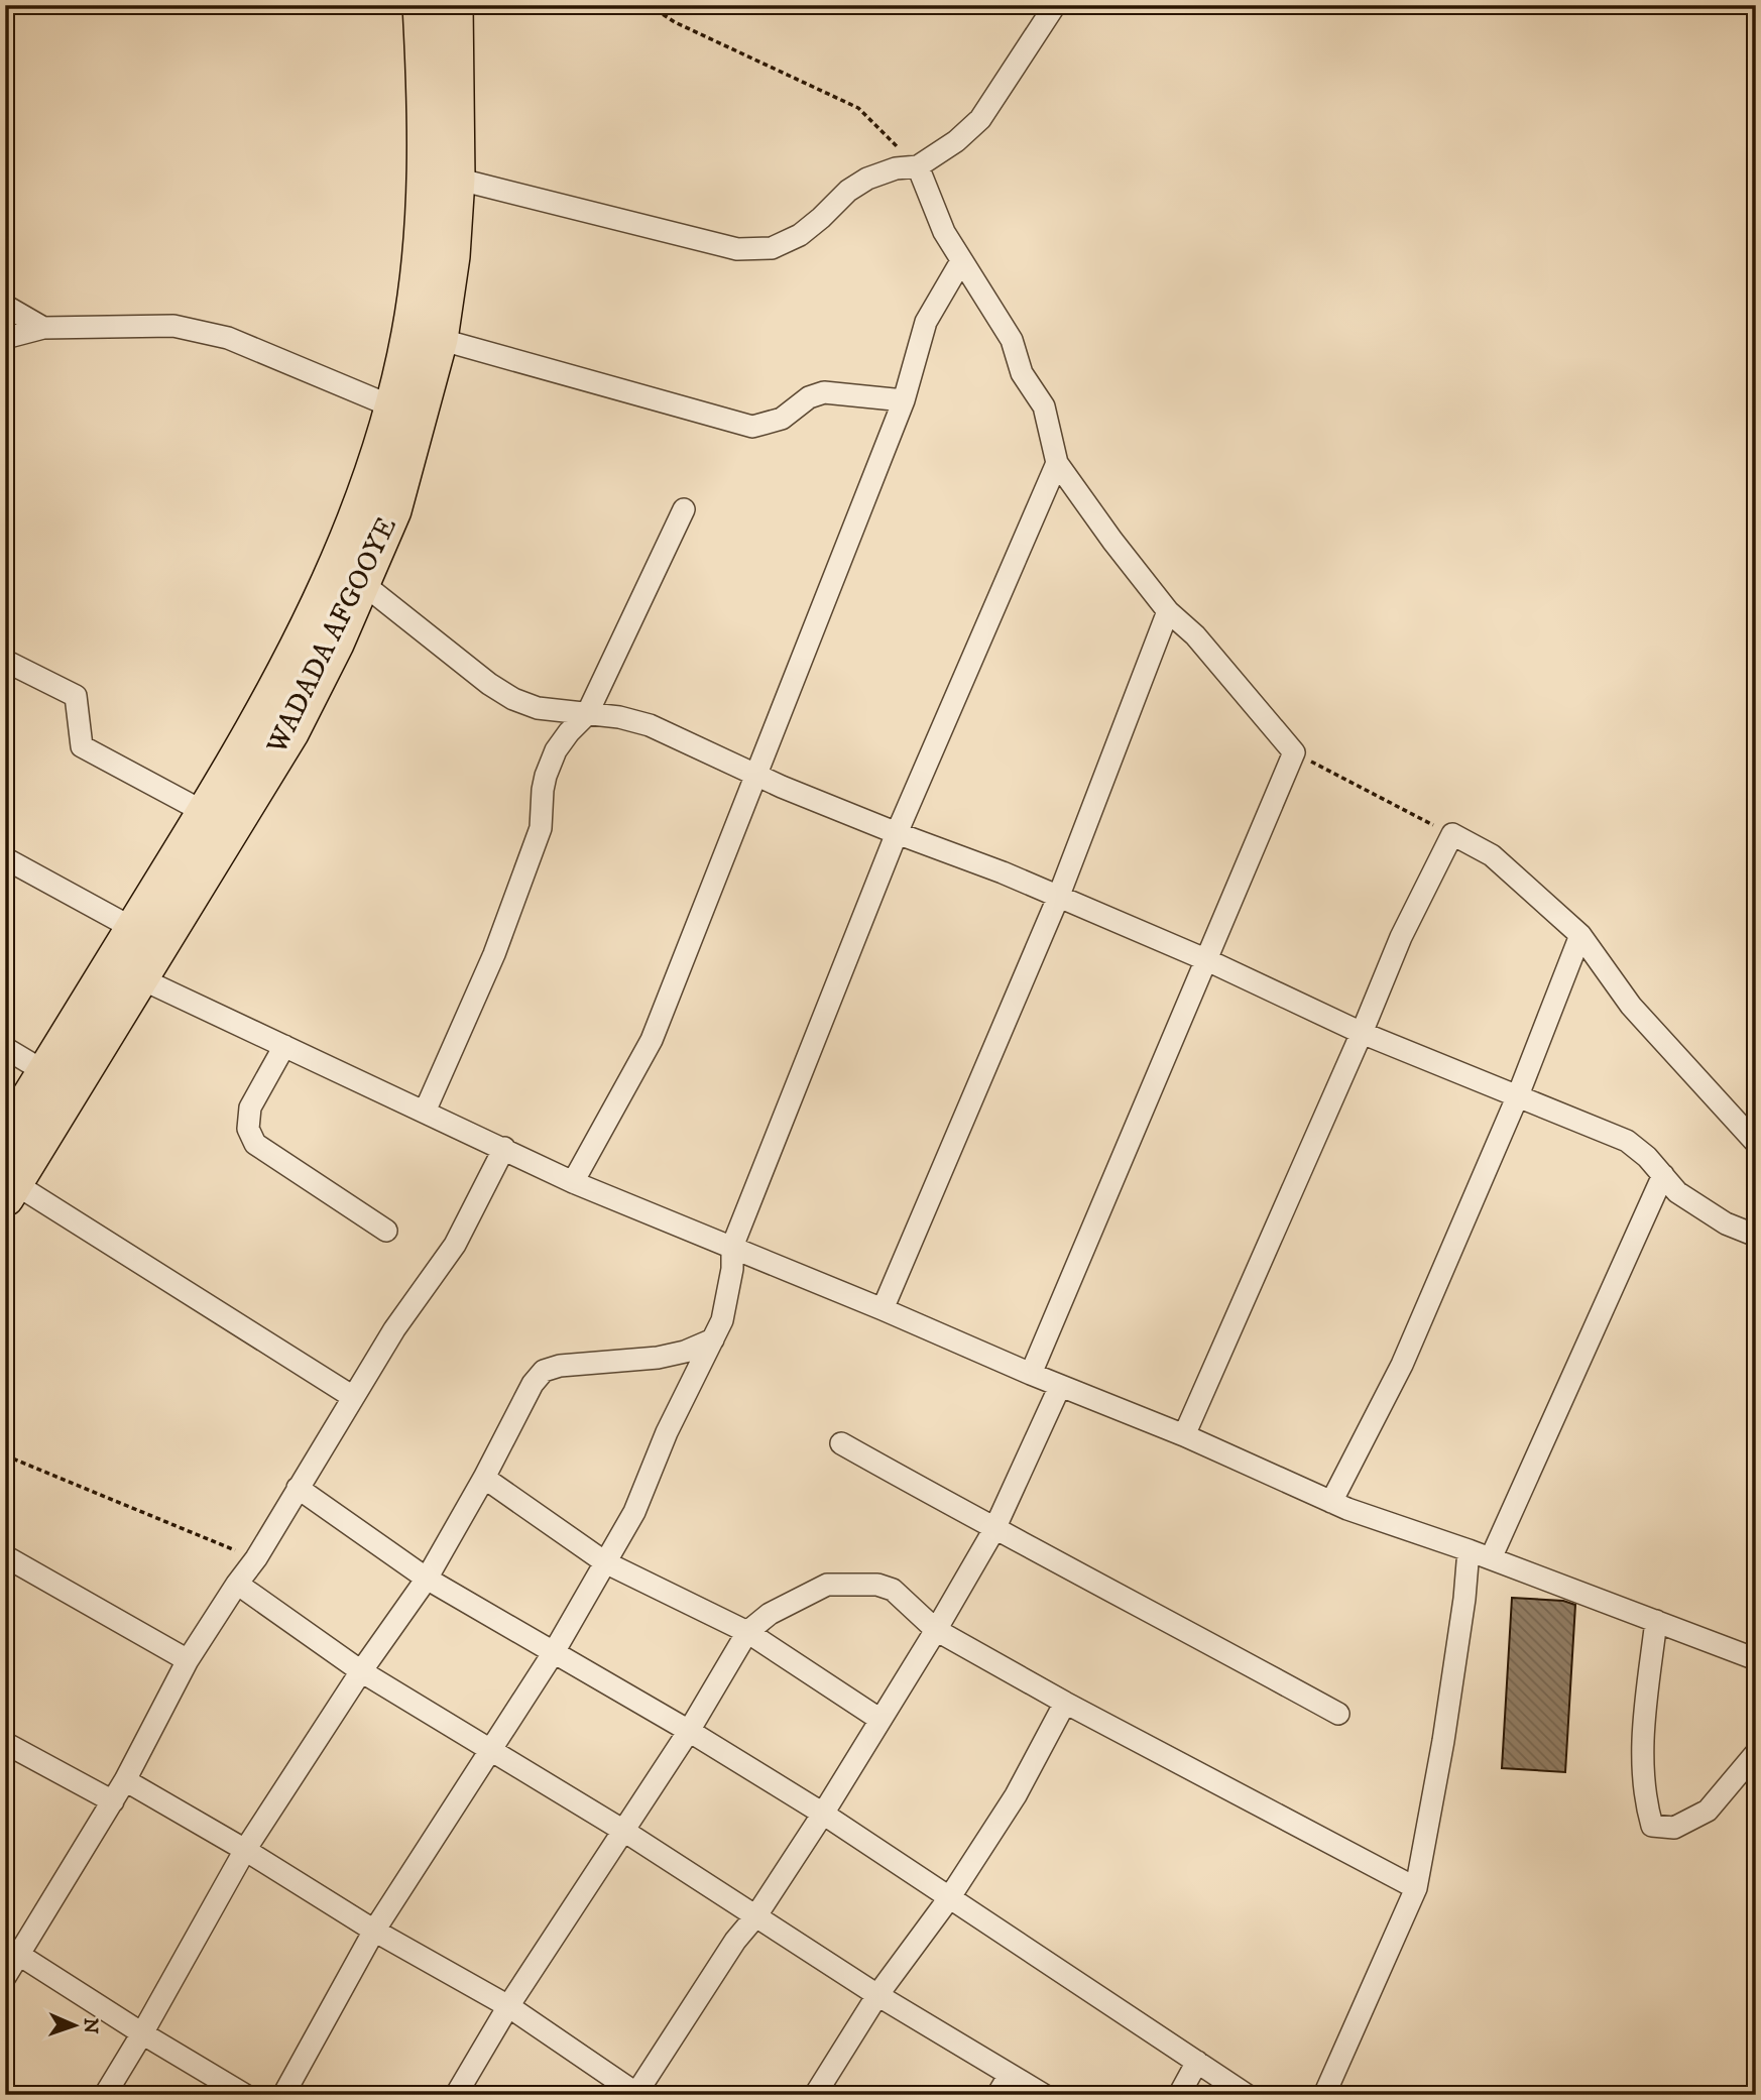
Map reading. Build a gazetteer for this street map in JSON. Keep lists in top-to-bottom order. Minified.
{"streets":{"highway":["WADADA AFGOOYE"]},"north":"right"}
